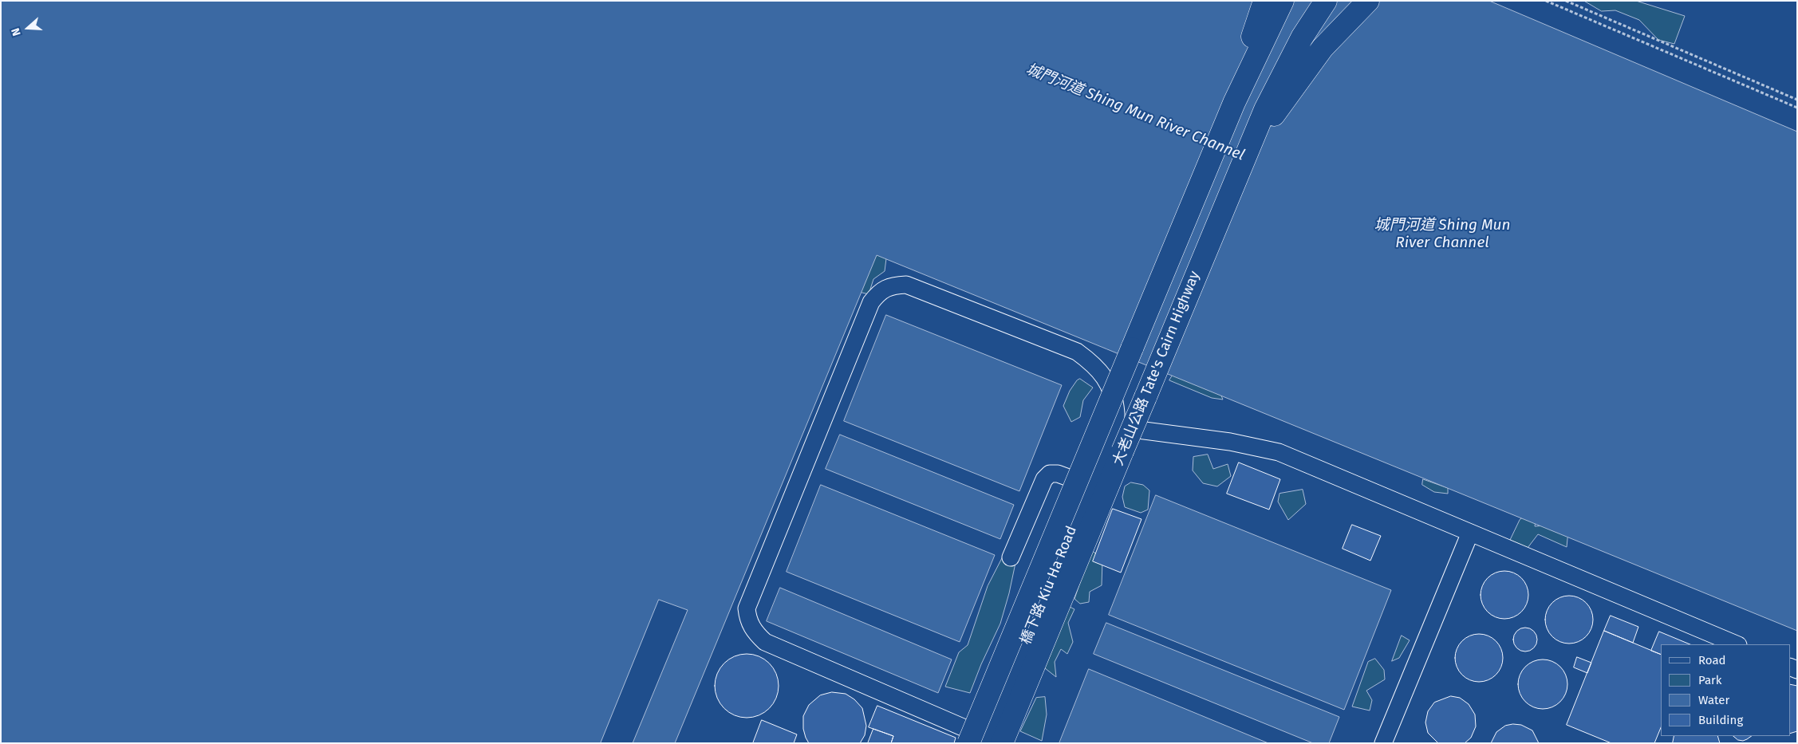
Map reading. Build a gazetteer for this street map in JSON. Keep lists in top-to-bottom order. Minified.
{"streets":{"highway":["大老山公路 Tate's Cairn Highway"],"lane":["橋下路 Kiu Ha Road"]},"crossings":[["大老山公路 Tate's Cairn Highway","橋下路 Kiu Ha Road"]],"water":["城門河道 Shing Mun River Channel"],"legend":["Road","Park","Water","Building"],"north":"left"}
